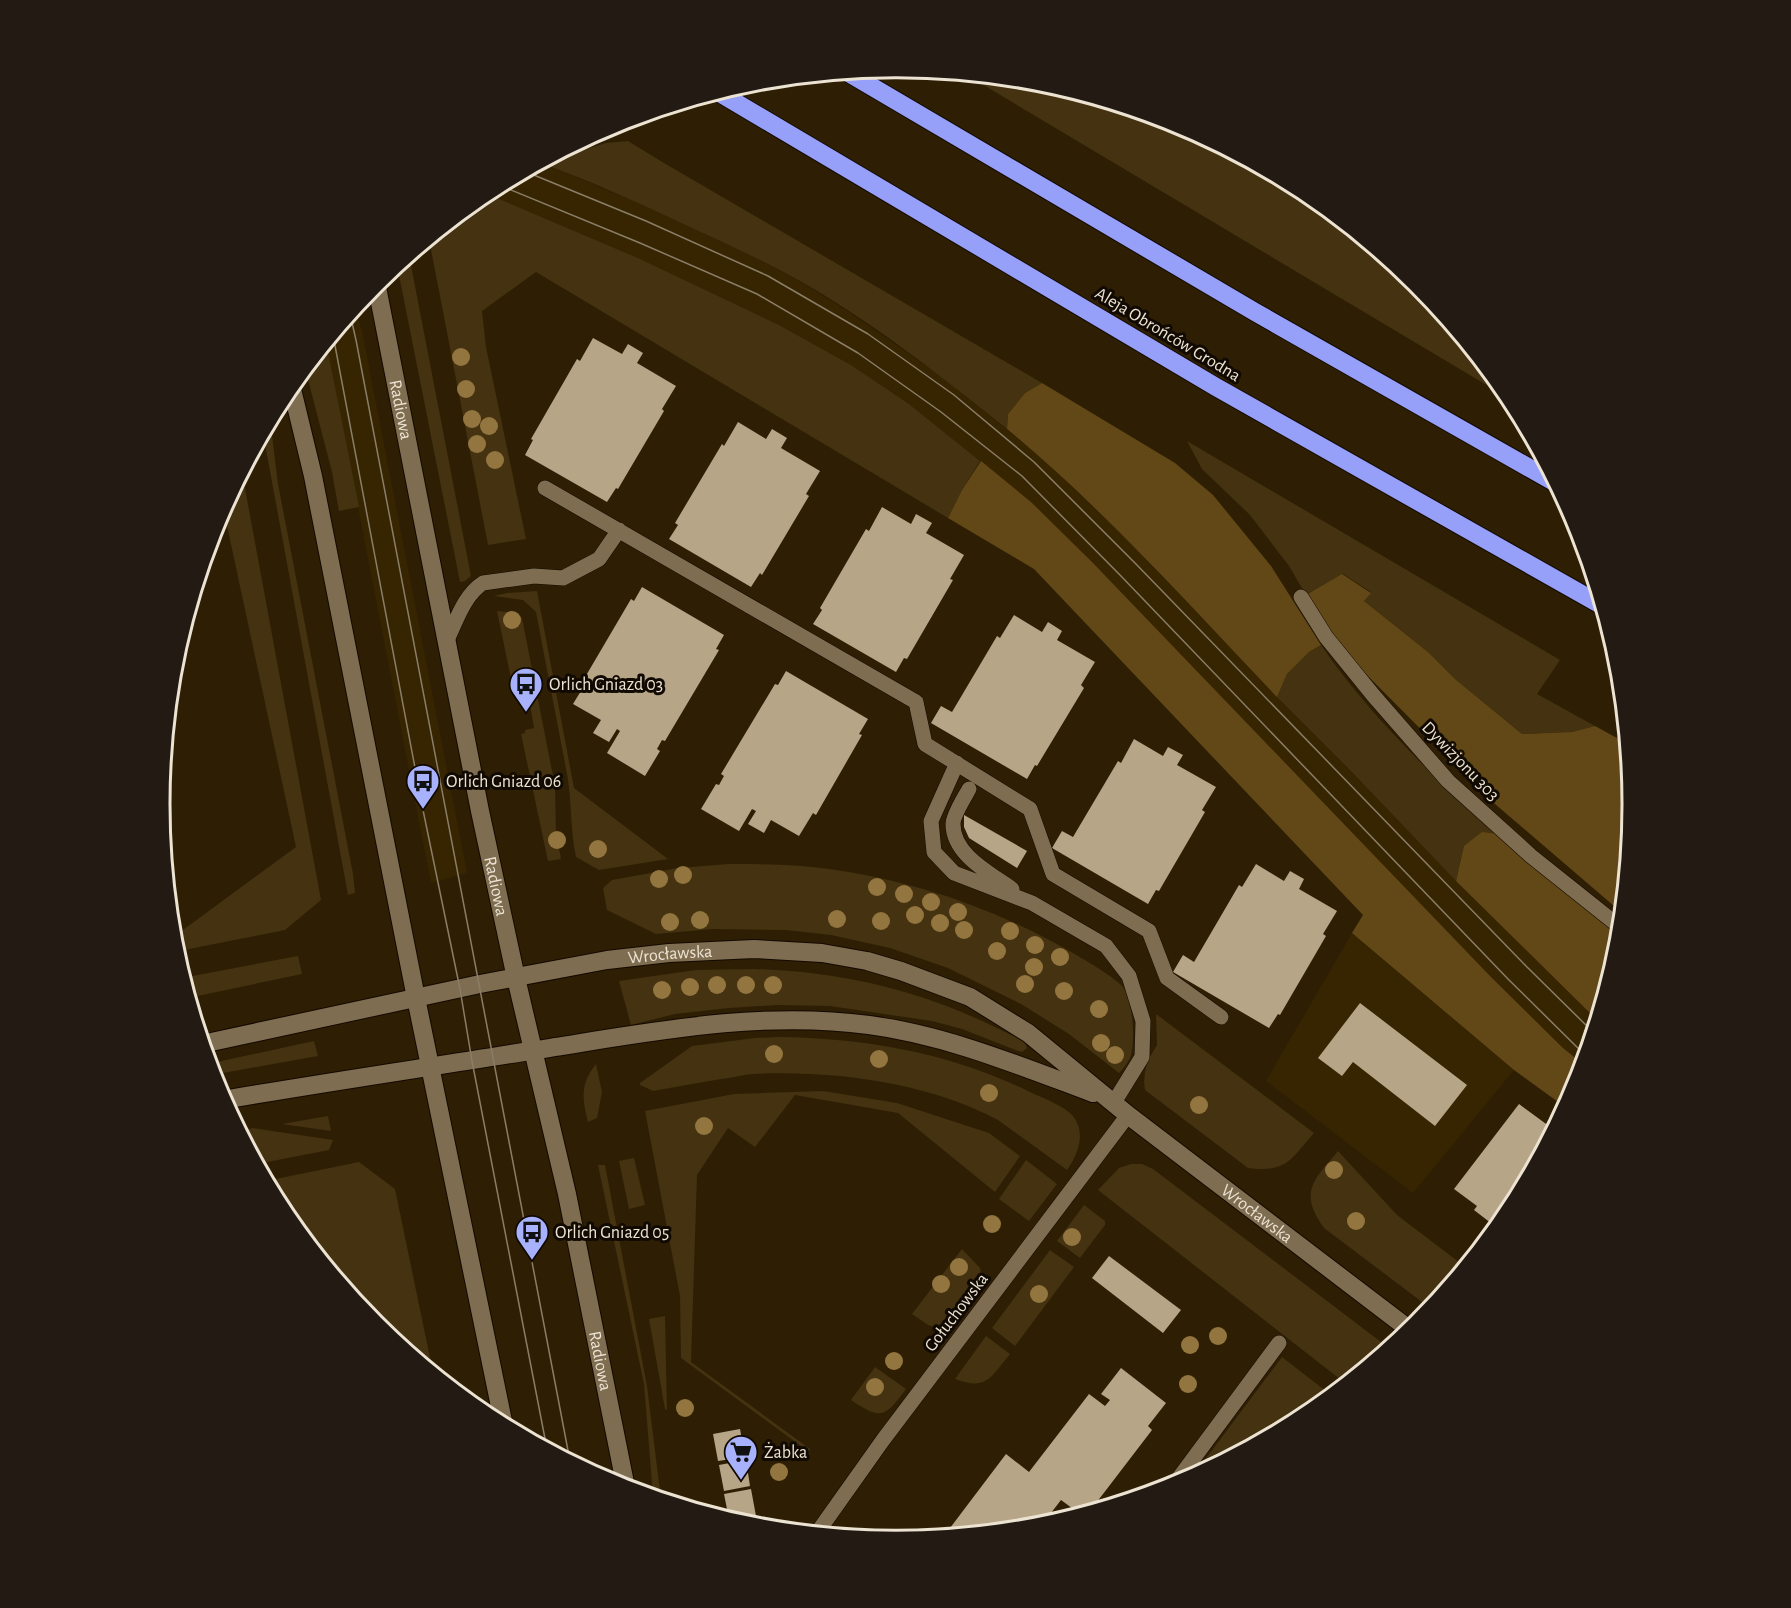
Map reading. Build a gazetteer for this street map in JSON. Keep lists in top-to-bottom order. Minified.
{"streets":{"highway":["Aleja Obrońców Grodna"],"street":["Radiowa","Wrocławska"],"lane":["Dywizjonu 303","Gołuchowska"]},"crossings":[["Radiowa","Wrocławska"],["Wrocławska","Gołuchowska"]],"places":{"bus stop":["Orlich Gniazd 03","Orlich Gniazd 06","Orlich Gniazd 05"],"supermarket":["Żabka"]}}
